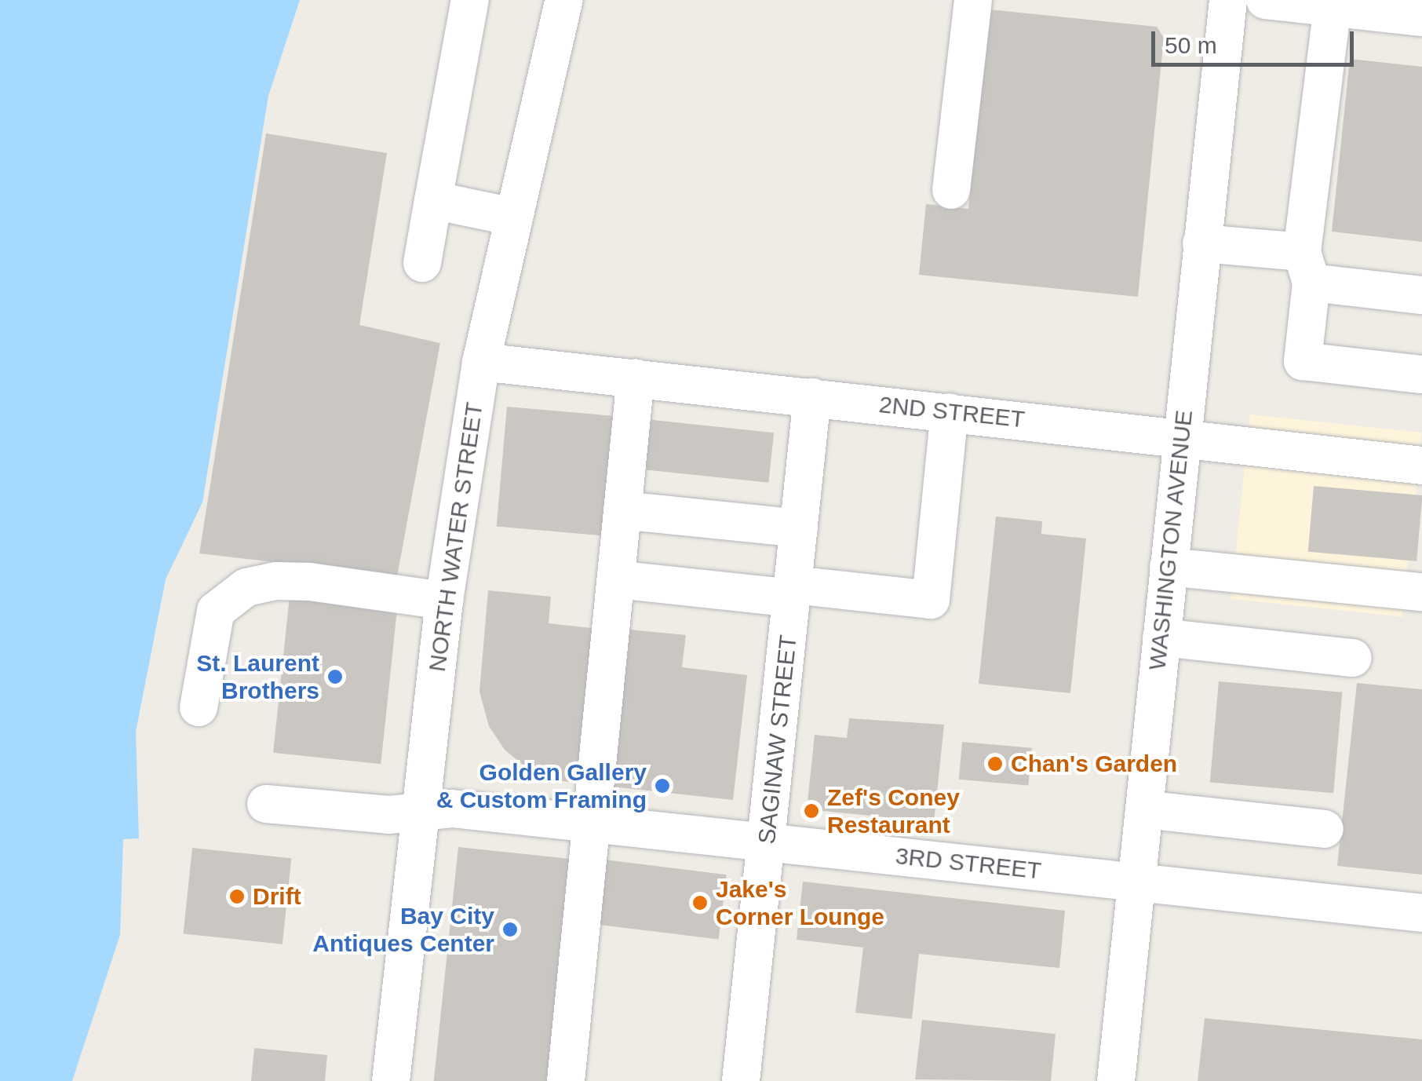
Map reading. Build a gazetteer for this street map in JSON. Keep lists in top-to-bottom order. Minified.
{"streets":{"street":["2ND STREET","NORTH WATER STREET","WASHINGTON AVENUE","SAGINAW STREET","3RD STREET"]},"crossings":[["2ND STREET","NORTH WATER STREET"],["2ND STREET","WASHINGTON AVENUE"],["2ND STREET","SAGINAW STREET"],["NORTH WATER STREET","3RD STREET"],["WASHINGTON AVENUE","3RD STREET"],["SAGINAW STREET","3RD STREET"]],"places":["St. Laurent Brothers","Chan's Garden","Golden Gallery & Custom Framing","Zef's Coney Restaurant","Drift","Jake's Corner Lounge","Bay City Antiques Center"],"scale_bar":"50 m"}
